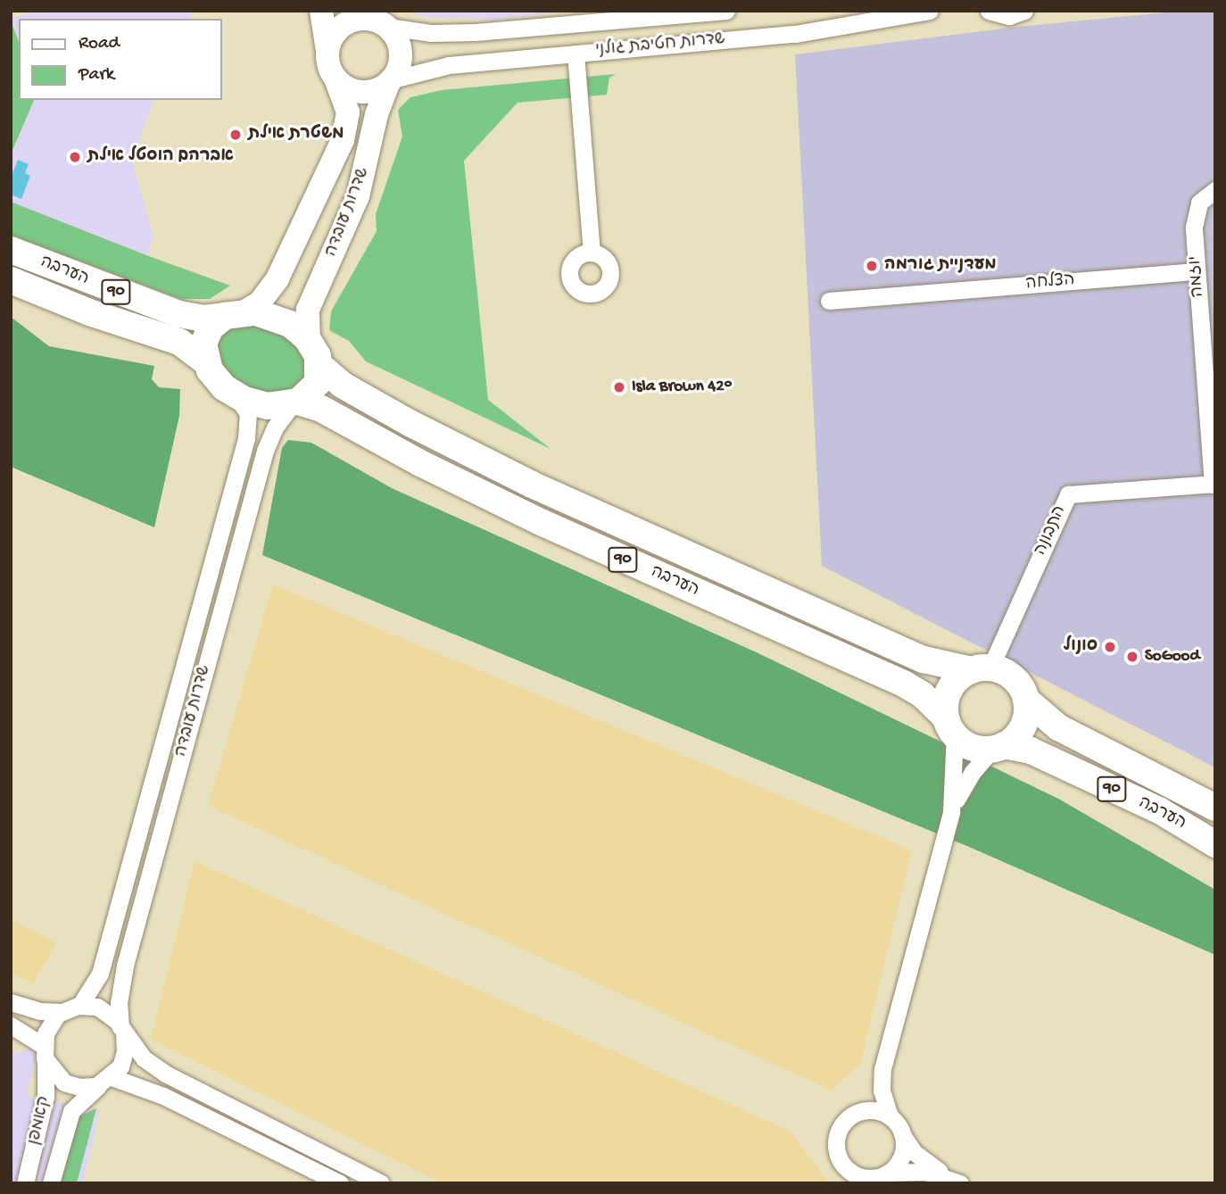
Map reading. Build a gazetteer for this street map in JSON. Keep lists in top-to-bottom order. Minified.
{"streets":{"highway":["הערבה","90"],"main road":["שדרות עובדה"],"street":["שדרות חטיבת גולני","יוזמה","הצלחה","התבונה","קאמפן"]},"crossings":[["שדרות חטיבת גולני","שדרות עובדה"],["שדרות עובדה","הערבה"],["שדרות עובדה","90"],["שדרות עובדה","קאמפן"],["הערבה","90"],["הערבה","התבונה"],["יוזמה","הצלחה"],["יוזמה","התבונה"]],"places":["משטרת אילת","אברהם הוסטל אילת","מעדניית גורמה","Isla Brown 42°","סונול","SoGood"],"legend":["Road","Park"]}
